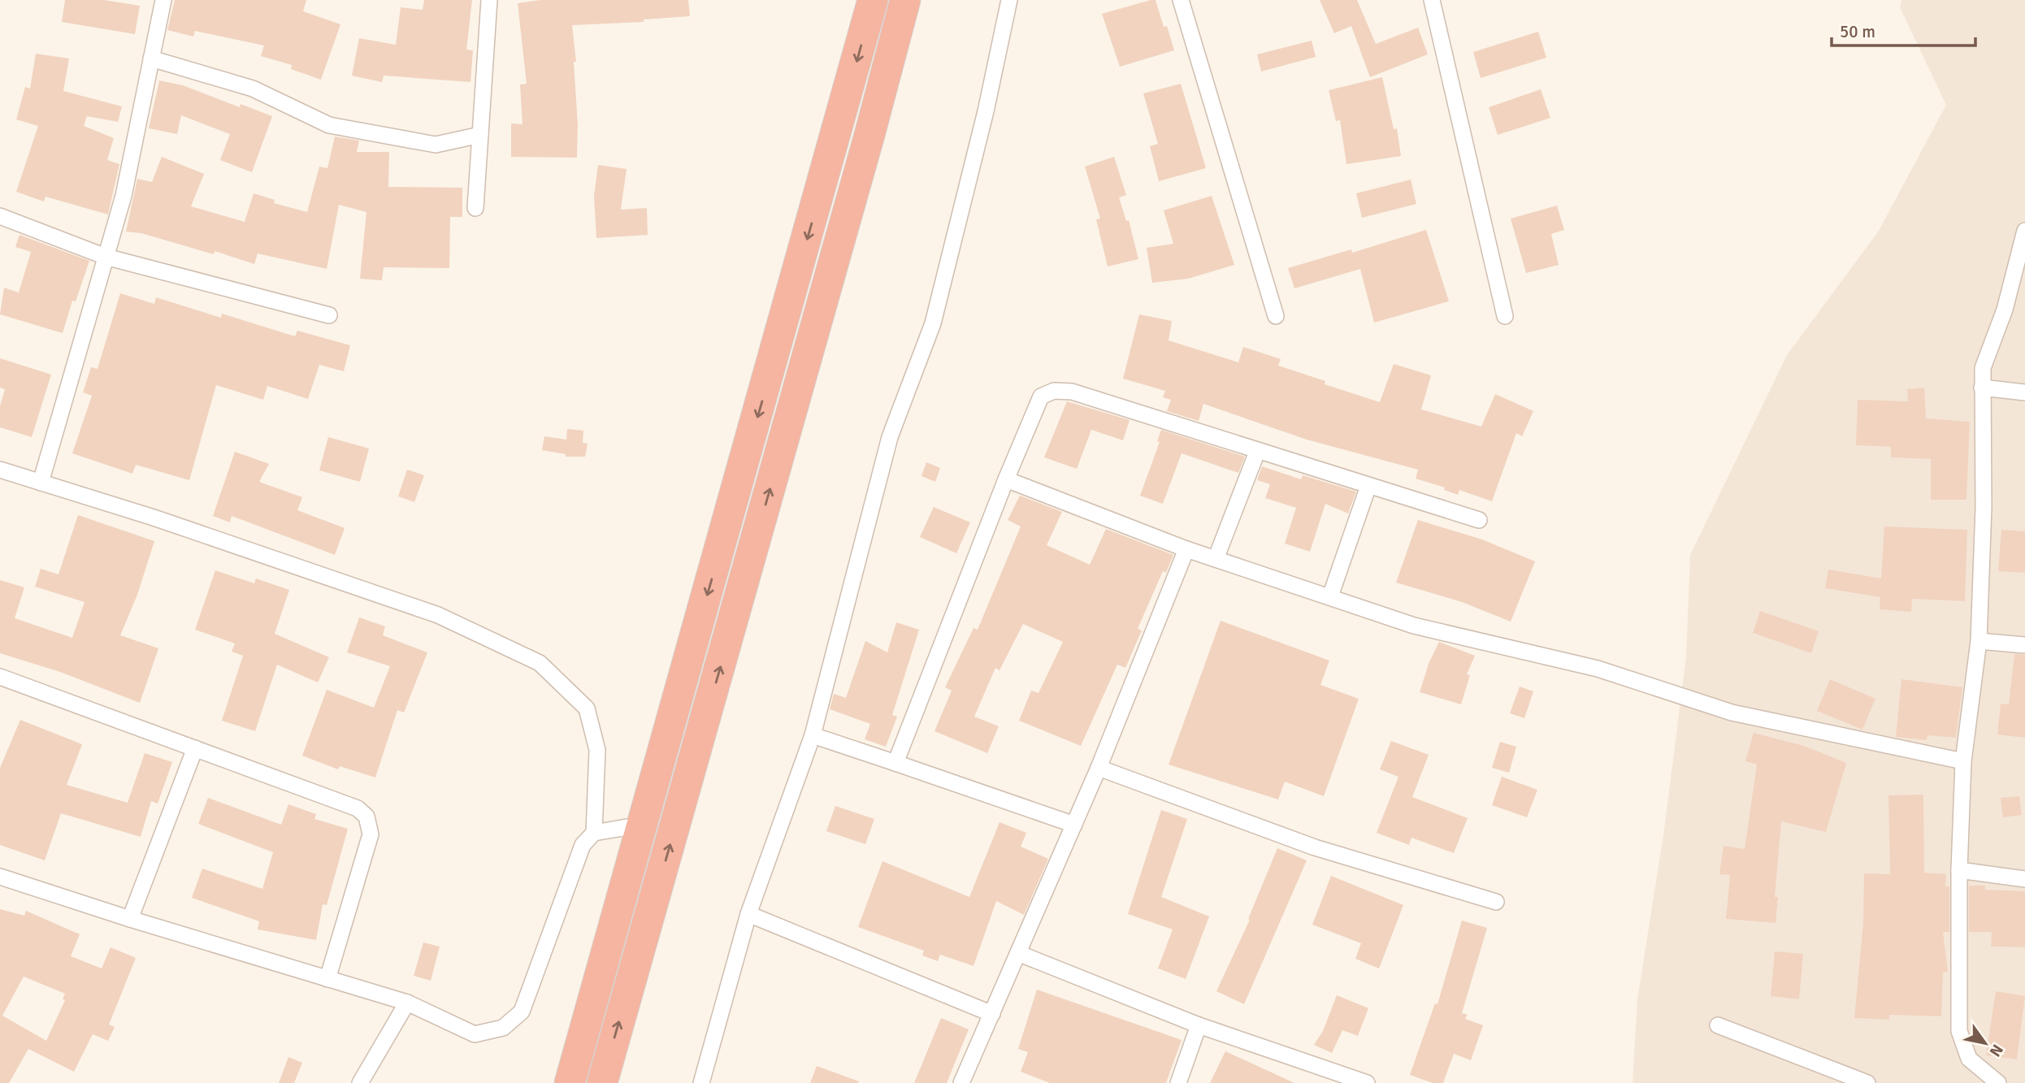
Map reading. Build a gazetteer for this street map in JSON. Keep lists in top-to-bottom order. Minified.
{"scale_bar":"50 m","north":"bottom right"}
